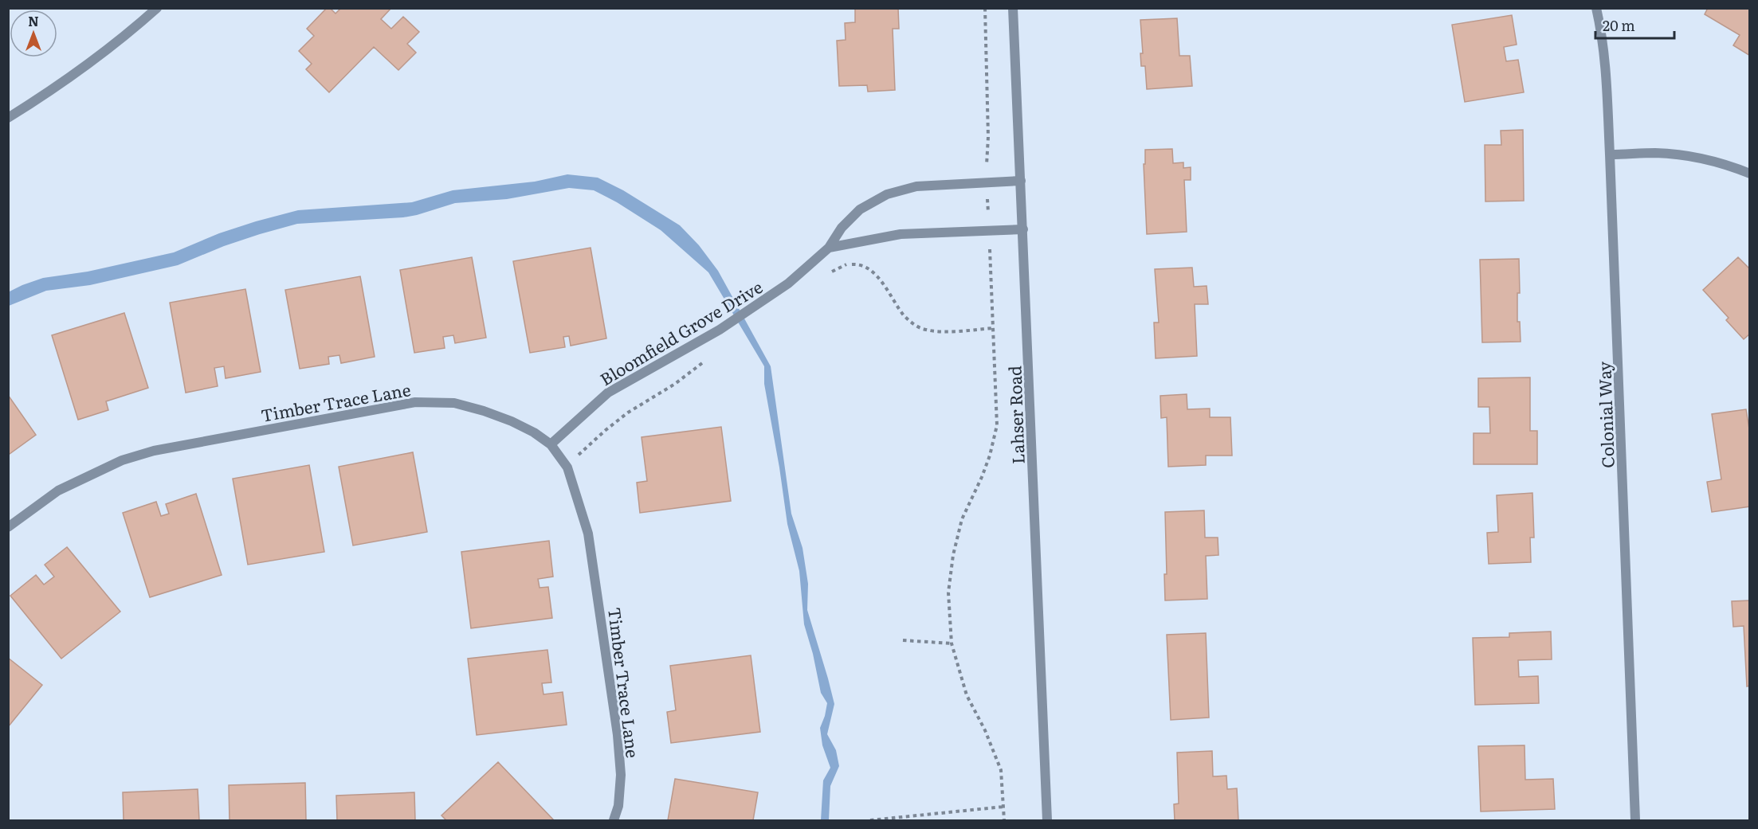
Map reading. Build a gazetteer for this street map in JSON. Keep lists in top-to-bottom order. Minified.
{"streets":{"street":["Bloomfield Grove Drive","Timber Trace Lane","Lahser Road","Colonial Way"]},"crossings":[["Bloomfield Grove Drive","Timber Trace Lane"],["Bloomfield Grove Drive","Lahser Road"]],"scale_bar":"20 m","north":"top"}
